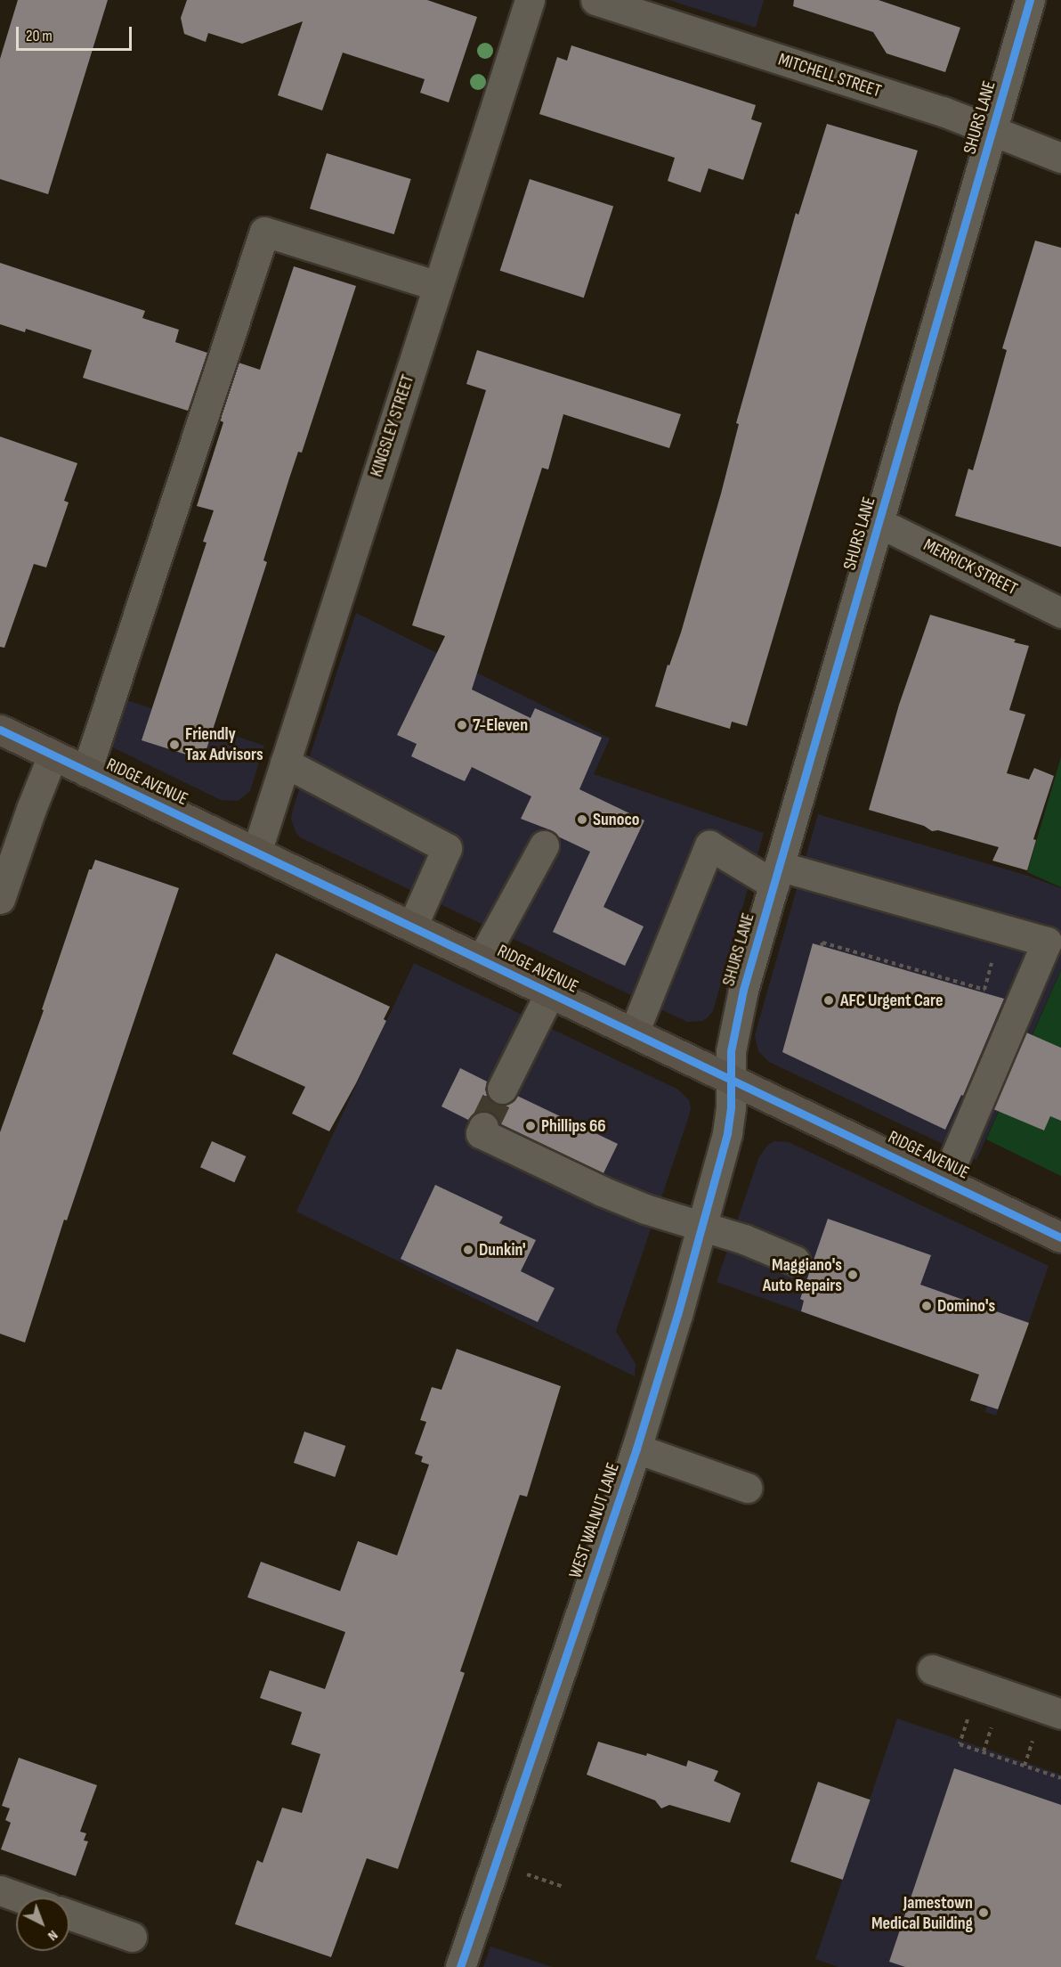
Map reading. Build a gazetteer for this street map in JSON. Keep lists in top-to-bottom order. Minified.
{"streets":{"main road":["RIDGE AVENUE"],"street":["MITCHELL STREET","SHURS LANE","KINGSLEY STREET","MERRICK STREET","WEST WALNUT LANE"]},"crossings":[["MITCHELL STREET","SHURS LANE"],["SHURS LANE","MERRICK STREET"],["SHURS LANE","RIDGE AVENUE"],["SHURS LANE","WEST WALNUT LANE"],["KINGSLEY STREET","RIDGE AVENUE"],["RIDGE AVENUE","WEST WALNUT LANE"]],"places":["7-Eleven","Friendly Tax Advisors","Sunoco","AFC Urgent Care","Phillips 66","Dunkin'","Maggiano's Auto Repairs","Domino's","Jamestown Medical Building"],"scale_bar":"20 m","north":"bottom right"}
